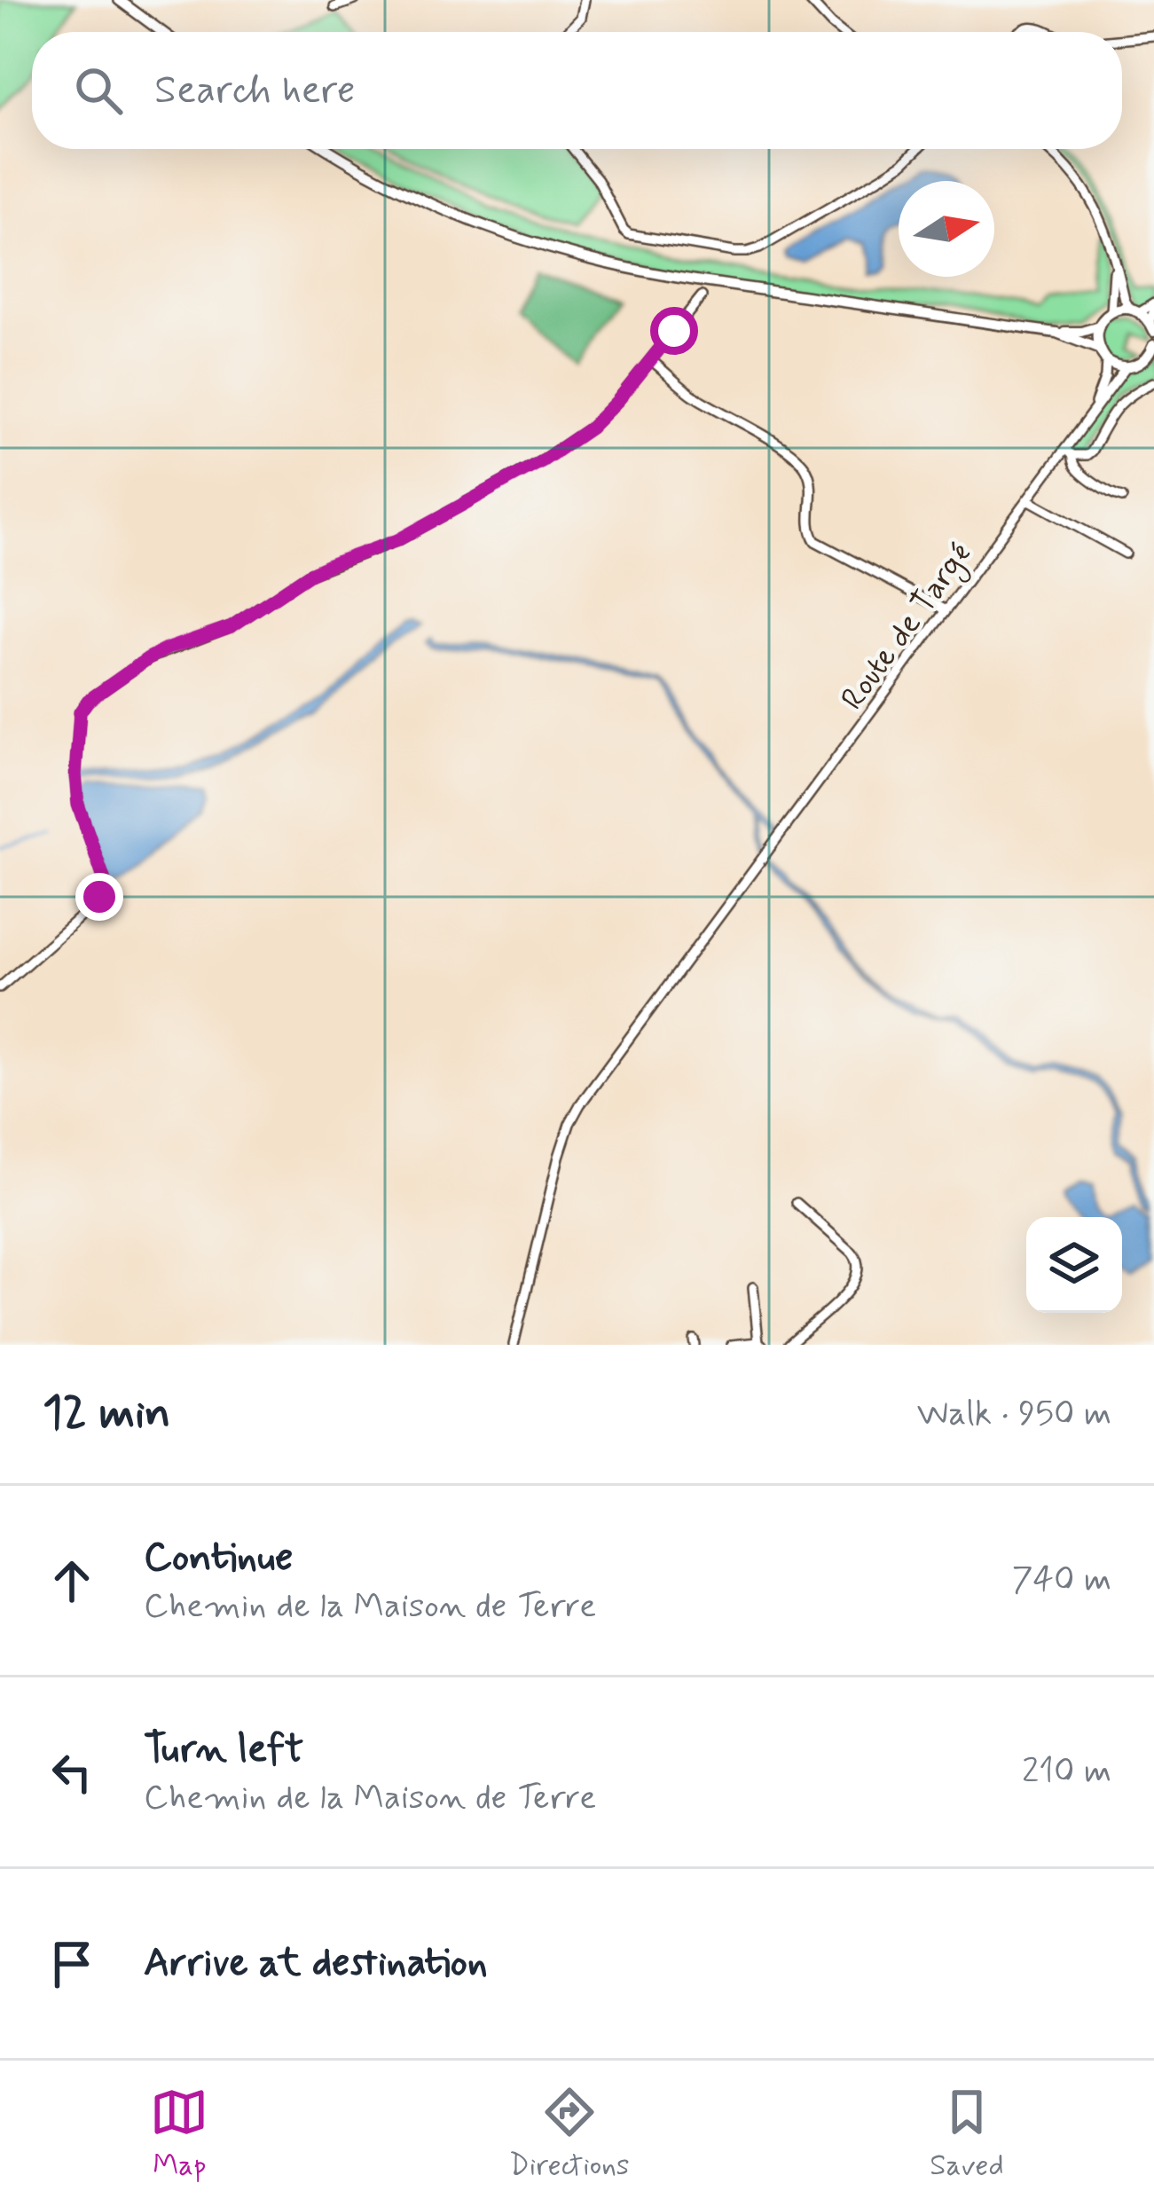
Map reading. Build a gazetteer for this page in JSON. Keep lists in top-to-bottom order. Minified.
{"streets":{"street":["Route de Targé"]},"north":"right","page":{"search":"Search here","heading":["12 min","Walk · 950 m"],"list":[["Continue","Chemin de la Maison de Terre","740 m"],["Turn left","Chemin de la Maison de Terre","210 m"],"Arrive at destination"],"nav":["Map","Directions","Saved"]}}
